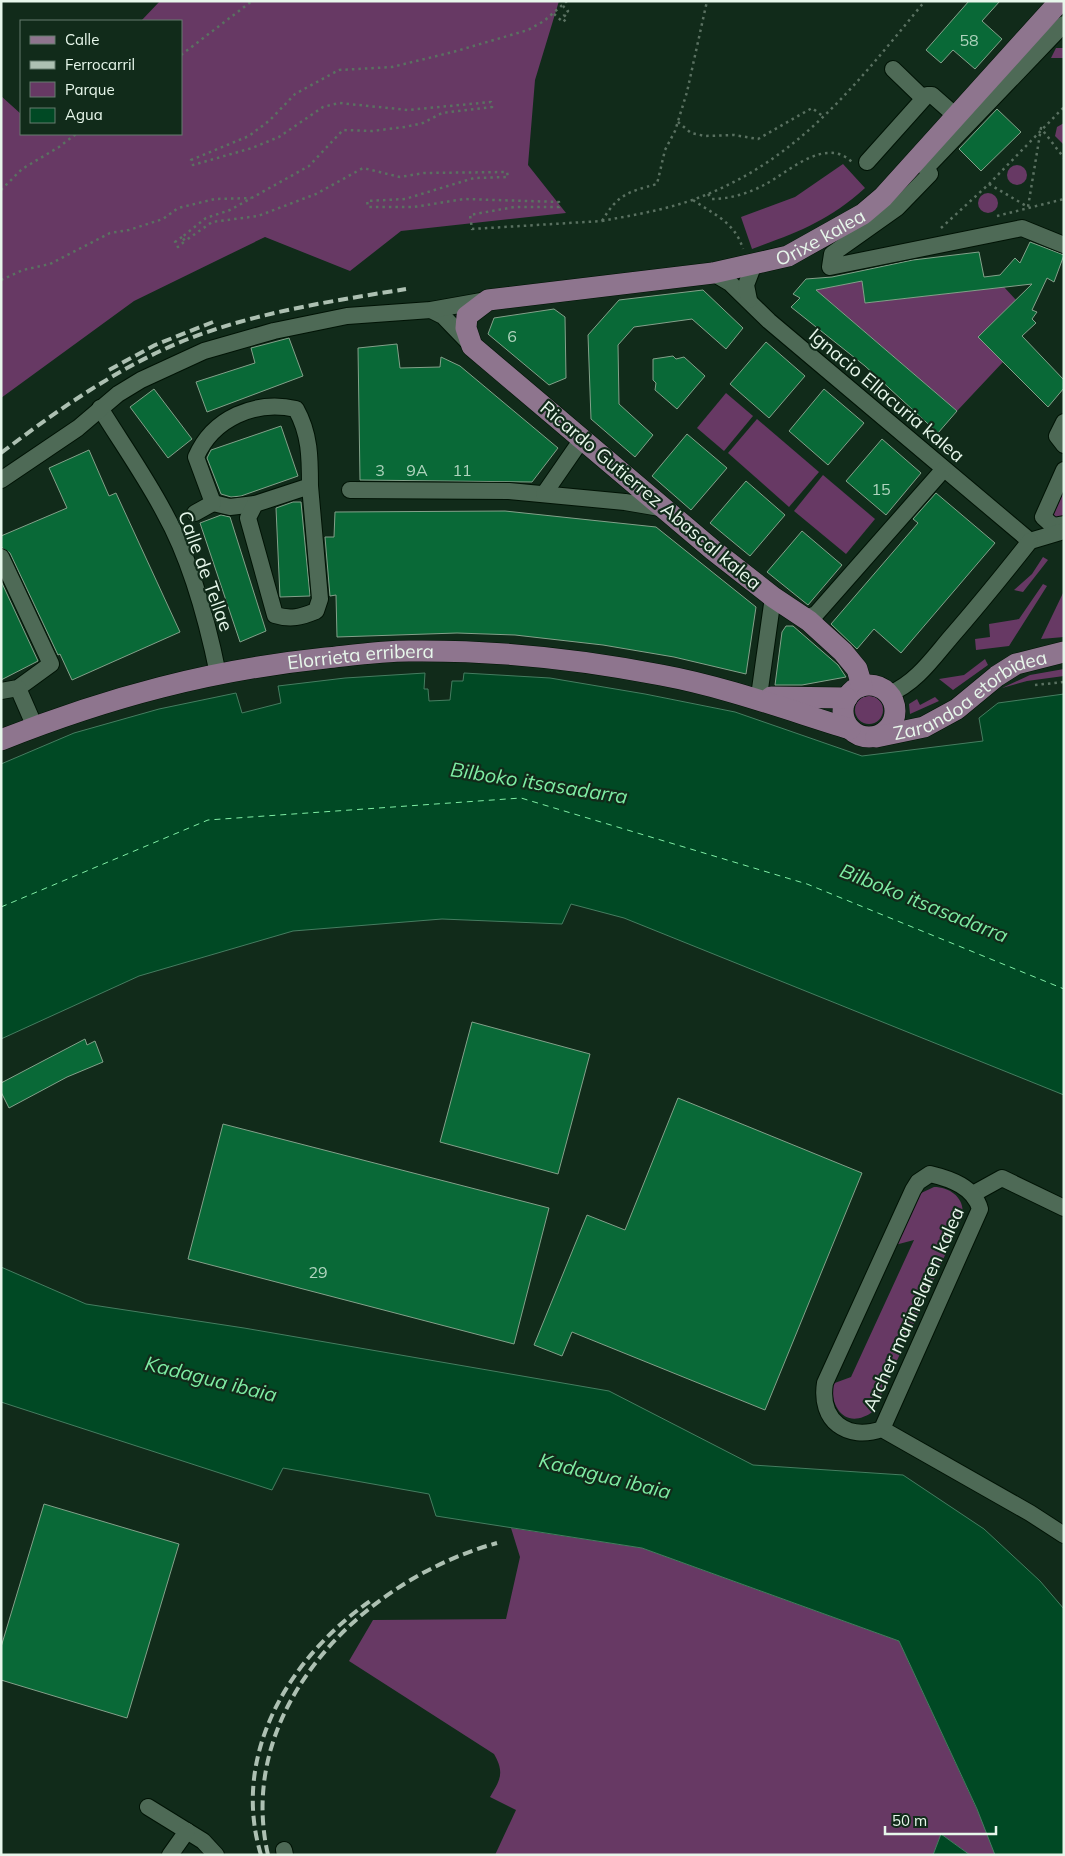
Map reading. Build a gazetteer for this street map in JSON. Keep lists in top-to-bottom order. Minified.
{"streets":{"main road":["Orixe kalea","Ricardo Gutierrez Abascal kalea","Elorrieta erribera","Zarandoa etorbidea"],"street":["Ignacio Ellacuria kalea","Calle de Tellae","Archer marinelaren kalea"]},"crossings":[["Orixe kalea","Ignacio Ellacuria kalea"],["Orixe kalea","Ricardo Gutierrez Abascal kalea"],["Orixe kalea","Calle de Tellae"],["Ricardo Gutierrez Abascal kalea","Zarandoa etorbidea"],["Calle de Tellae","Elorrieta erribera"]],"water":["Bilboko itsasadarra","Kadagua ibaia"],"house_numbers":["58","6","3","9A","11","15","29"],"legend":["Calle","Ferrocarril","Parque","Agua"],"scale_bar":"50 m"}
